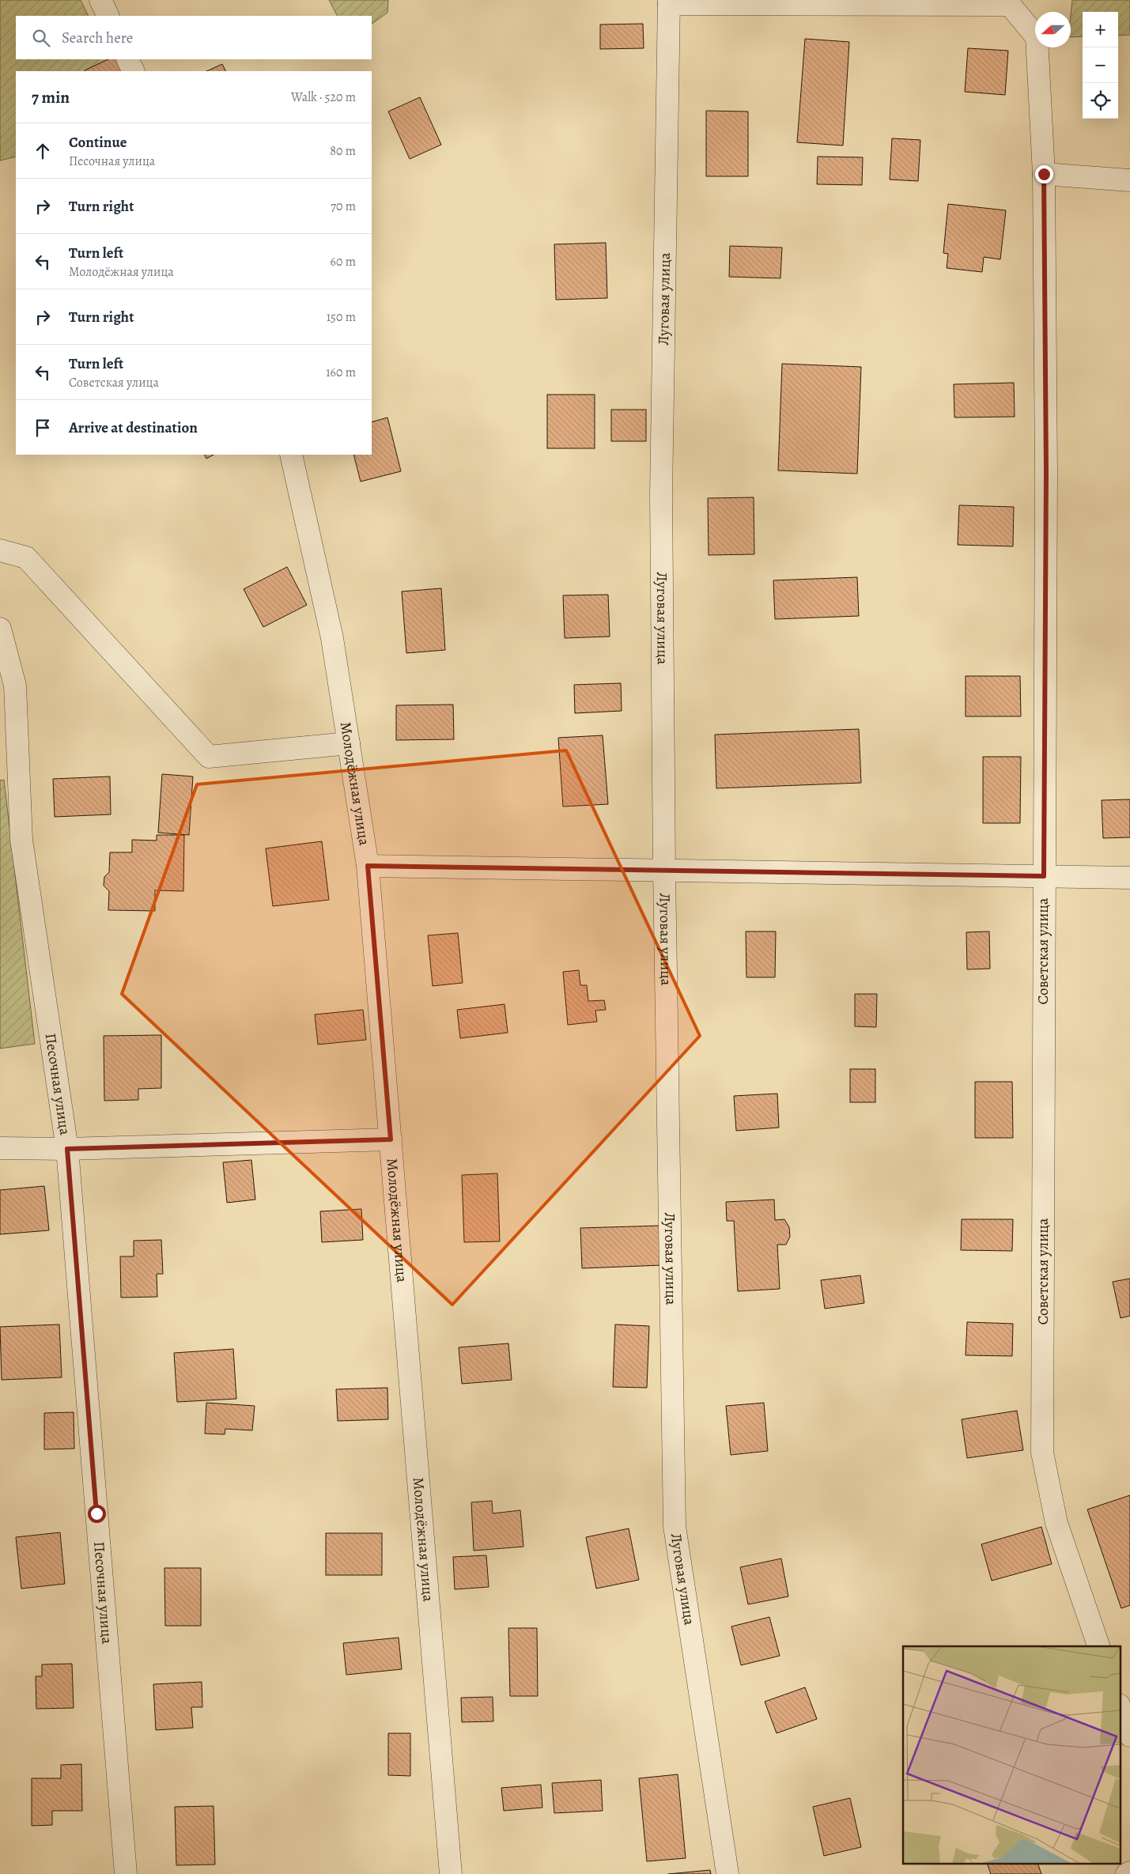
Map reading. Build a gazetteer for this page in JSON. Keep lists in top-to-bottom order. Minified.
{"streets":{"street":["Луговая улица","Молодёжная улица","Советская улица","Песочная улица"]},"crossings":[["Луговая улица","Советская улица"]],"north":"left","page":{"map_buttons":["+","−"],"search":"Search here","heading":["7 min","Walk · 520 m"],"list":[["Continue","Песочная улица","80 m"],["Turn right","70 m"],["Turn left","Молодёжная улица","60 m"],["Turn right","150 m"],["Turn left","Советская улица","160 m"],"Arrive at destination"]}}
